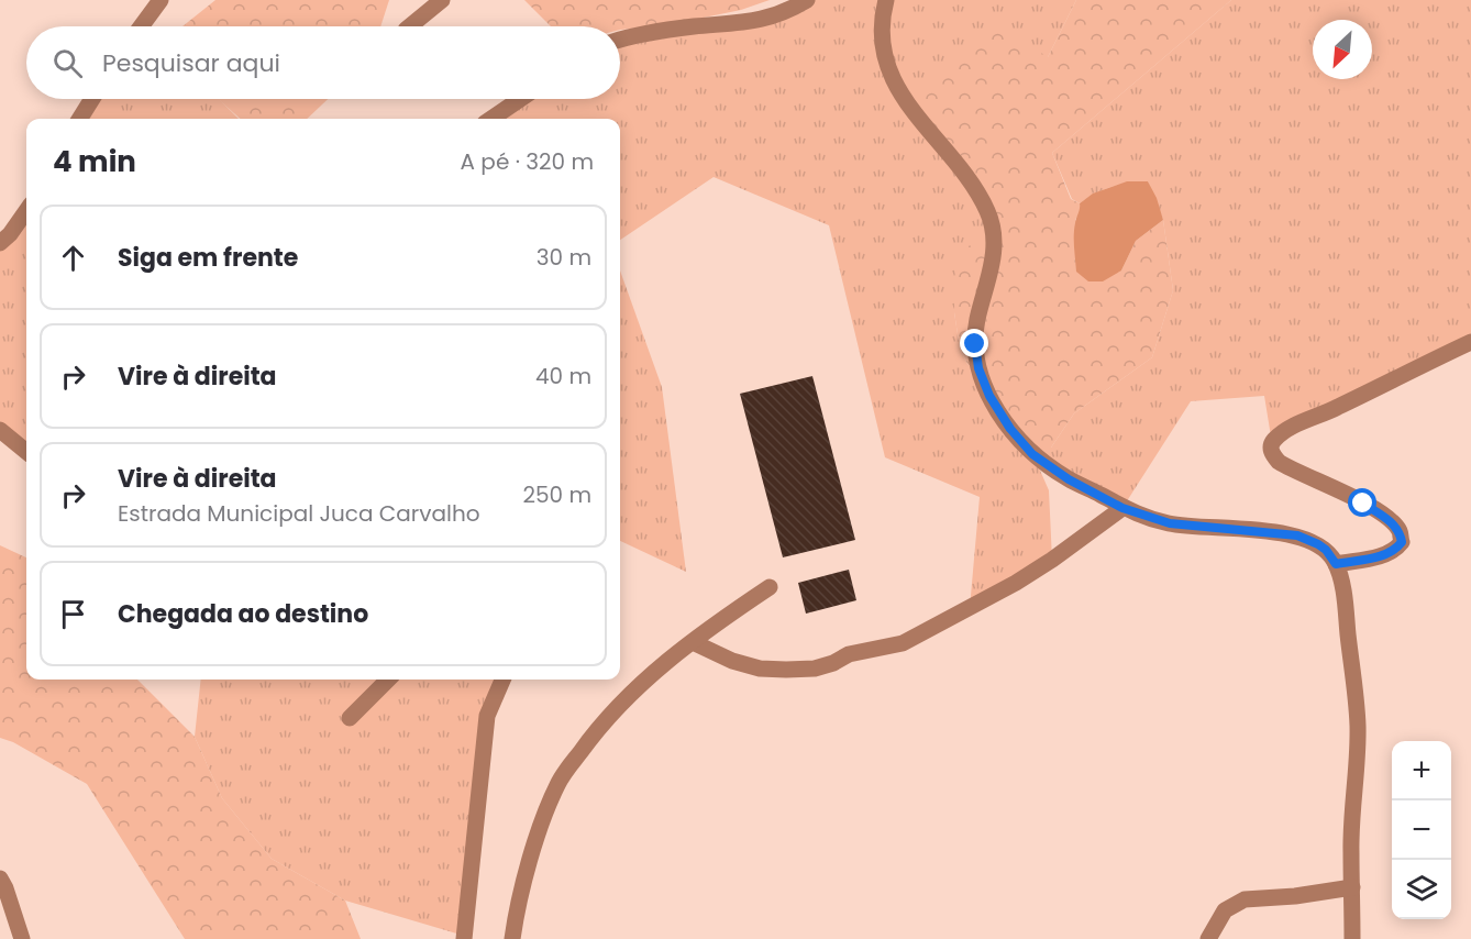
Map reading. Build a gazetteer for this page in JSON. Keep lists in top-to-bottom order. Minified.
{"north":"bottom left","page":{"search":"Pesquisar aqui","heading":["4 min","A pé · 320 m"],"list":[["Siga em frente","30 m"],["Vire à direita","40 m"],["Vire à direita","Estrada Municipal Juca Carvalho","250 m"],"Chegada ao destino"],"map_buttons":["+","−"]}}
